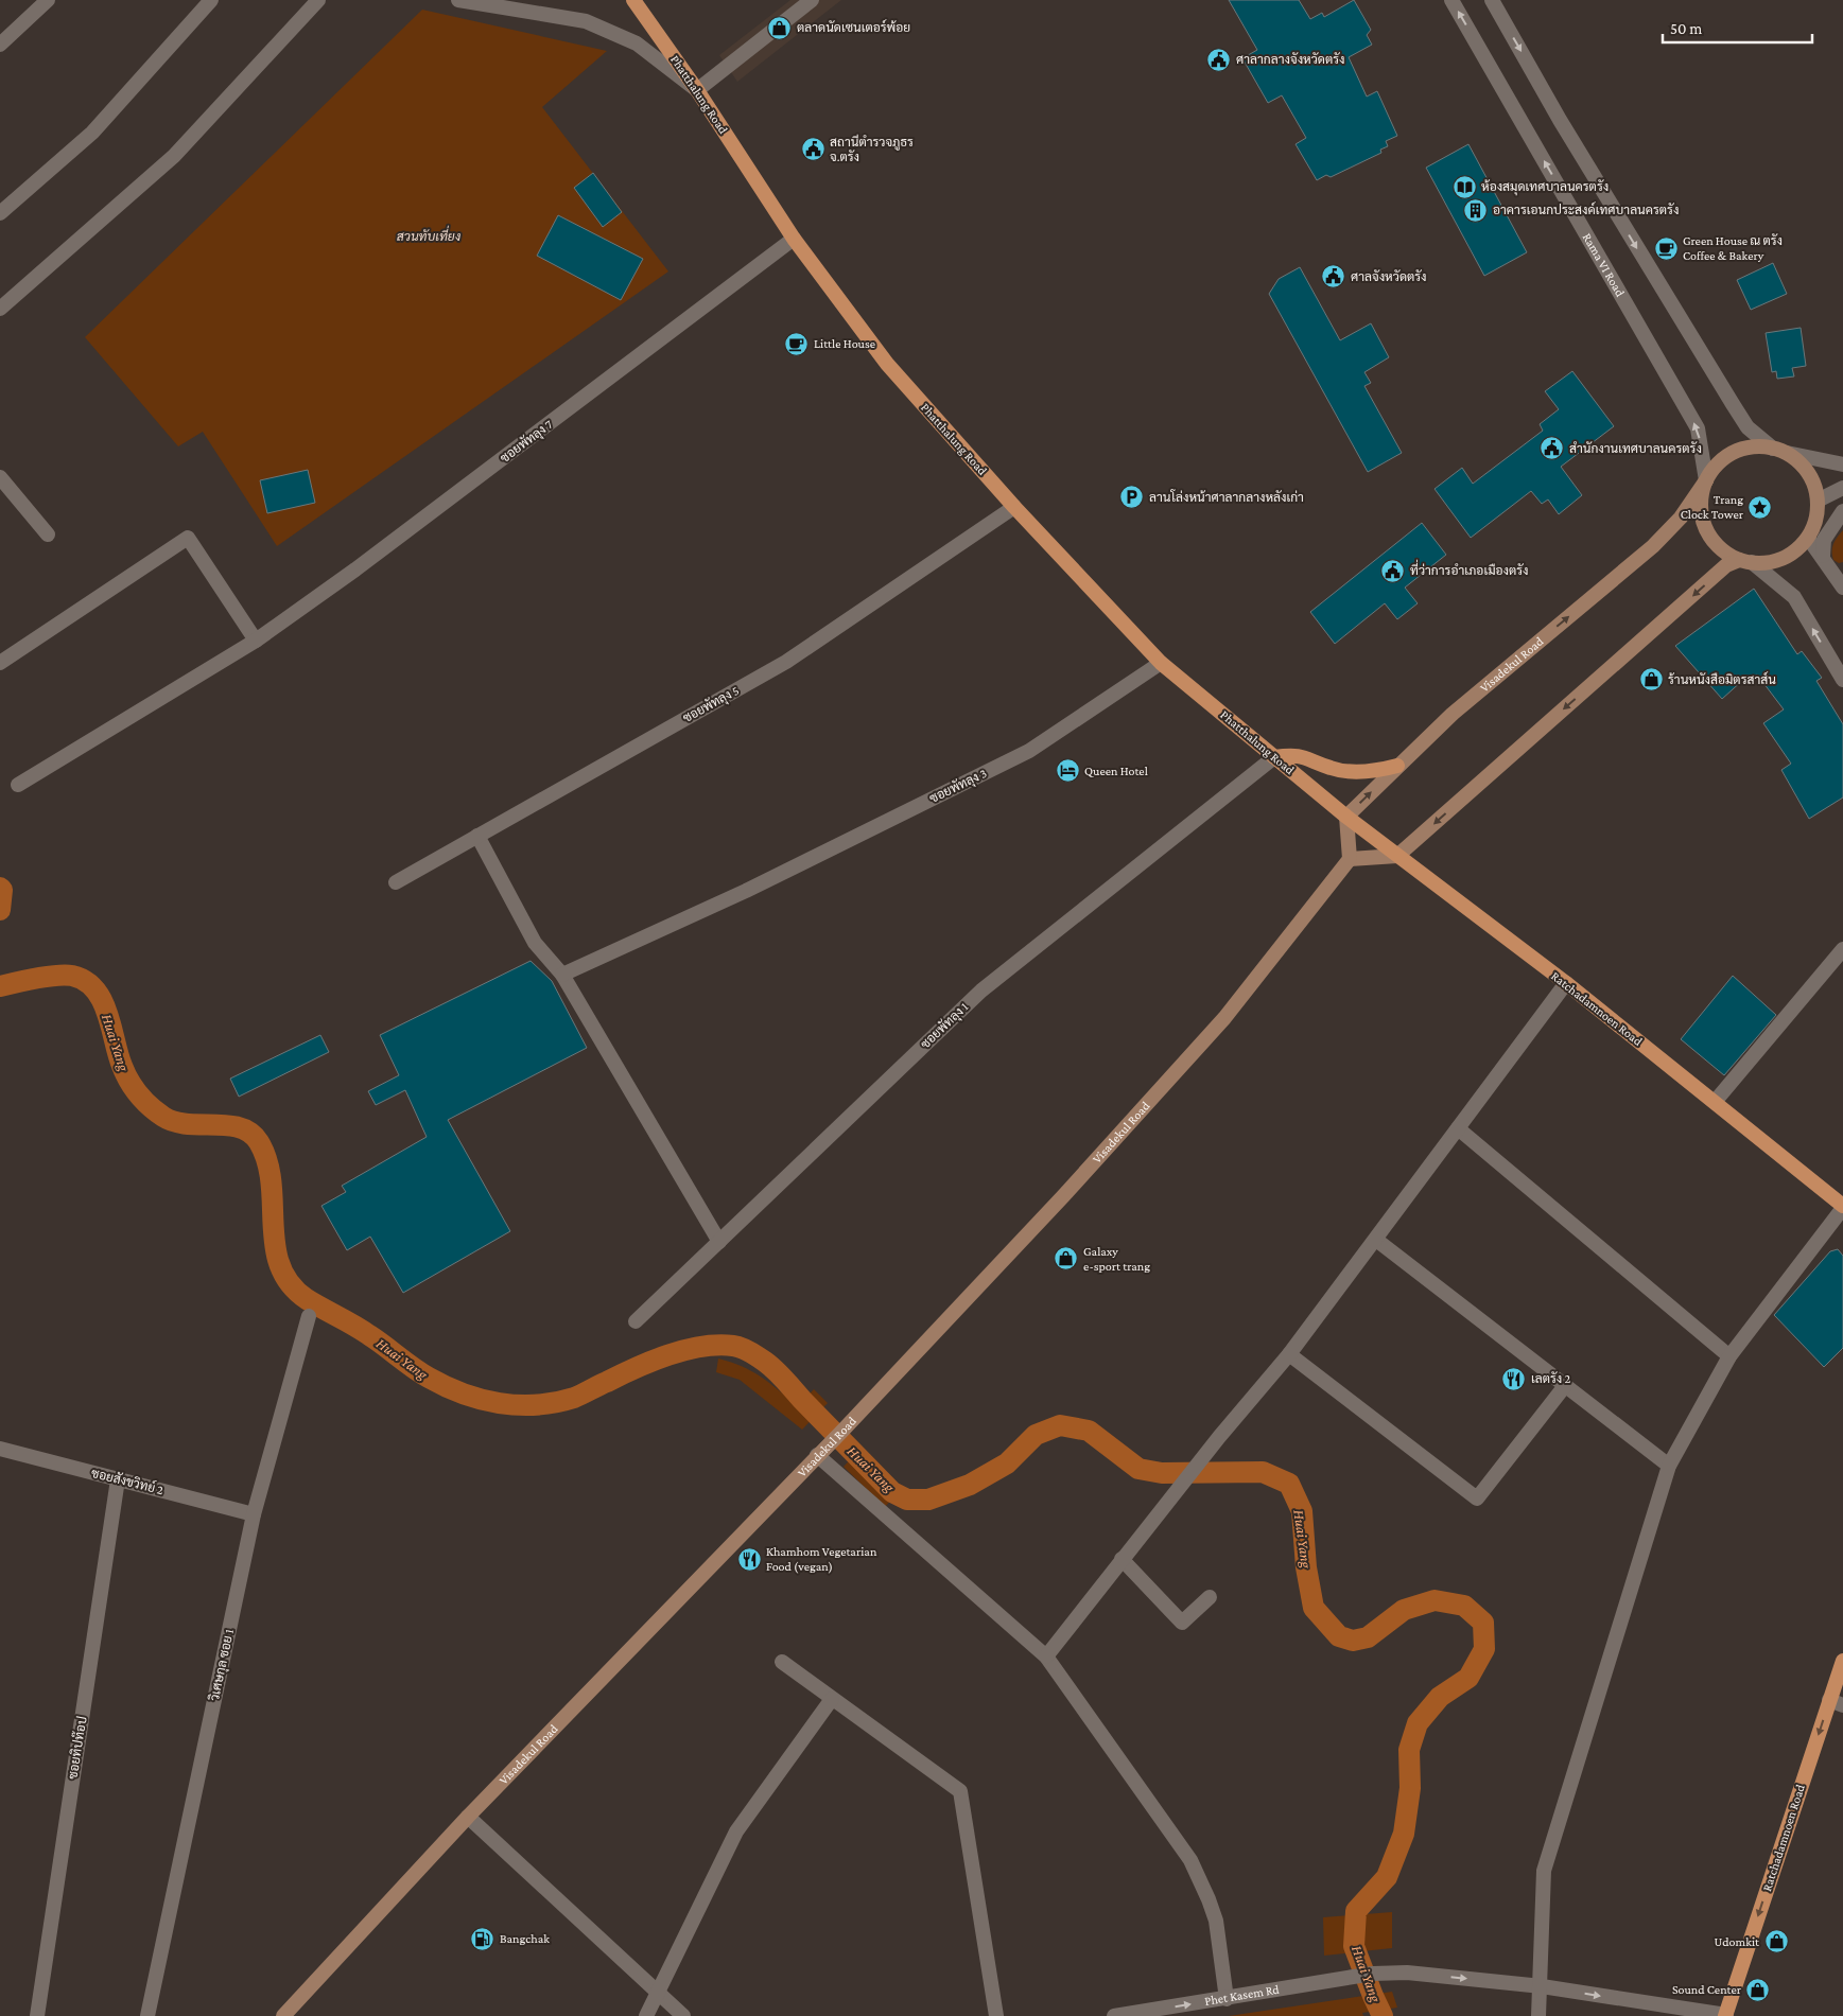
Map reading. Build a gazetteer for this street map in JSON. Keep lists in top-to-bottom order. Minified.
{"streets":{"main road":["Phatthalung Road","Visadekul Road","Ratchadamnoen Road"],"street":["Rama VI Road","ซอยพัทลุง 7","ซอยพัทลุง 5","ซอยพัทลุง 3","ซอยพัทลุง 1","ซอยสังขวิทย์ 2","วิเศษกุล ซอย 1","ซอยทิปท๊อป","Phet Kasem Rd"]},"crossings":[["Phatthalung Road","ซอยพัทลุง 7"],["Phatthalung Road","Visadekul Road"],["Phatthalung Road","ซอยพัทลุง 5"],["Phatthalung Road","ซอยพัทลุง 3"],["Phatthalung Road","Ratchadamnoen Road"],["Phatthalung Road","ซอยพัทลุง 1"],["Rama VI Road","Visadekul Road"],["Visadekul Road","Ratchadamnoen Road"],["Ratchadamnoen Road","Phet Kasem Rd"],["ซอยสังขวิทย์ 2","วิเศษกุล ซอย 1"],["ซอยสังขวิทย์ 2","ซอยทิปท๊อป"]],"one_way":["Phet Kasem Rd"],"water":["Huai Yang"],"parks":["สวนทับเที่ยง"],"places":{"shop":["ตลาดนัดเซนเตอร์พ้อย","ร้านหนังสือมิตรสาส์น","Galaxy e-sport trang","Udomkit","Sound Center"],"public building":["ศาลากลางจังหวัดตรัง","สถานีตำรวจภูธร จ.ตรัง","ศาลจังหวัดตรัง","สำนักงานเทศบาลนครตรัง","ที่ว่าการอำเภอเมืองตรัง"],"library":["ห้องสมุดเทศบาลนครตรัง"],"building":["อาคารเอนกประสงค์เทศบาลนครตรัง"],"cafe":["Green House ณ ตรัง Coffee & Bakery","Little House"],"parking":["ลานโล่งหน้าศาลากลางหลังเก่า"],"place":["Trang Clock Tower"],"hotel":["Queen Hotel"],"restaurant":["เลตรัง 2","Khamhom Vegetarian Food (vegan)"],"fuel station":["Bangchak"]},"scale_bar":"50 m"}
